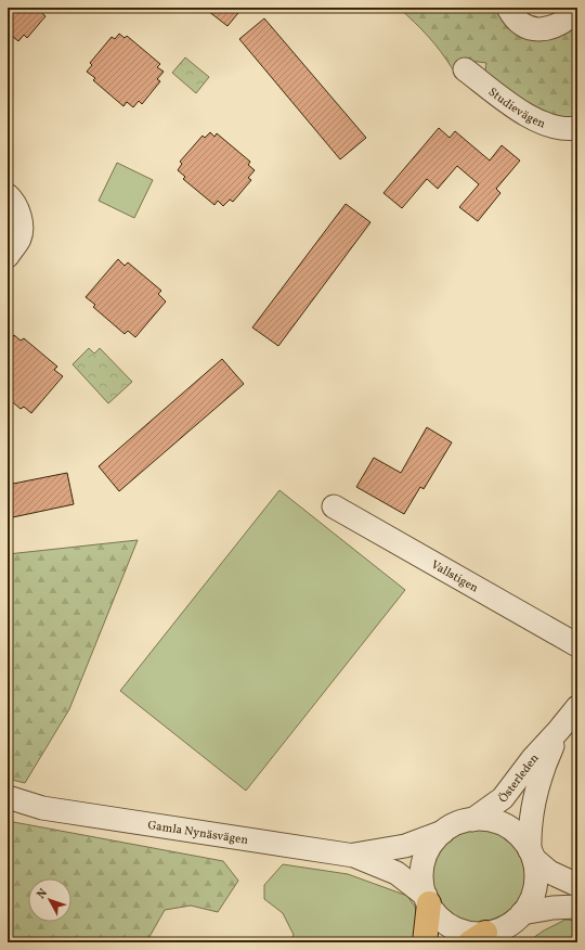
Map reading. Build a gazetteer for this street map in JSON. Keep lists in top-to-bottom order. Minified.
{"streets":{"street":["Studievägen","Vallstigen","Österleden","Gamla Nynäsvägen"]},"crossings":[["Österleden","Gamla Nynäsvägen"]],"north":"top left"}
